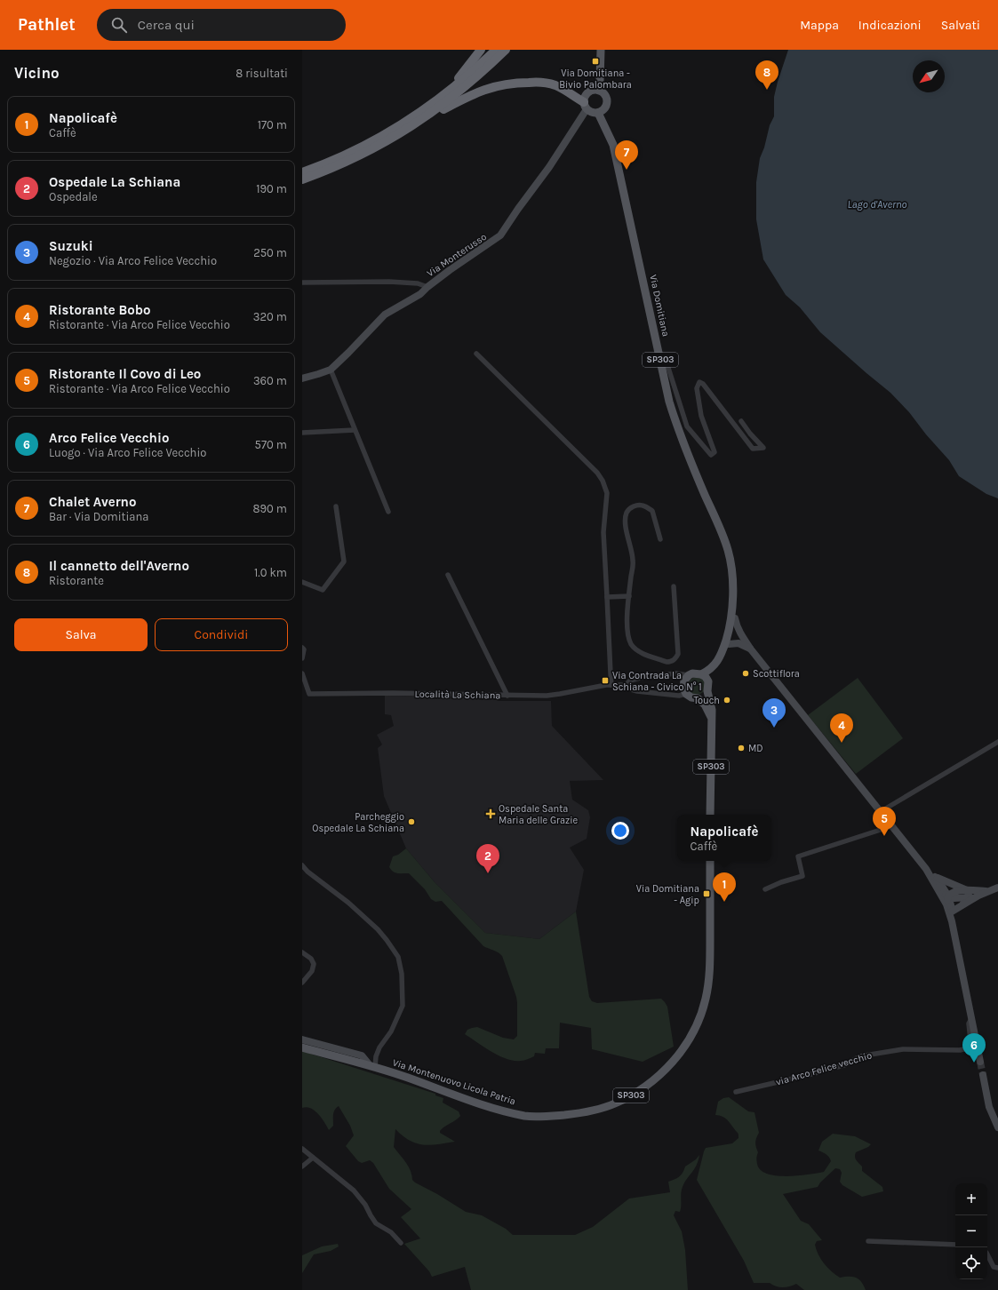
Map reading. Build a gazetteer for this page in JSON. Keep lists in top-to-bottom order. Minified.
{"streets":{"main road":["Via Domitiana","SP303","Via Montenuovo Licola Patria"],"street":["Via Monterusso","Località La Schiana","via Arco Felice vecchio"]},"crossings":[["Via Monterusso","Via Domitiana"],["Via Domitiana","Località La Schiana"]],"water":["Lago d'Averno"],"places":{"transit":["Via Domitiana - Bivio Palombara","Via Contrada La Schiana - Civico N° 1","Via Domitiana - Agip"],"other":["Scottiflora","Touch","MD","Parcheggio Ospedale La Schiana"],"health":["Ospedale Santa Maria delle Grazie"]},"north":"bottom left","page":{"header":"Pathlet","search":"Cerca qui","nav":["Mappa","Indicazioni","Salvati"],"heading":["Vicino","8 risultati"],"pins":["8","7","3","4","5","2","1","6"],"list":[{"mark":"1","name":"Napolicafè","note":"Caffè","value":"170 m"},{"mark":"2","name":"Ospedale La Schiana","note":"Ospedale","value":"190 m"},{"mark":"3","name":"Suzuki","note":"Negozio · Via Arco Felice Vecchio","value":"250 m"},{"mark":"4","name":"Ristorante Bobo","note":"Ristorante · Via Arco Felice Vecchio","value":"320 m"},{"mark":"5","name":"Ristorante Il Covo di Leo","note":"Ristorante · Via Arco Felice Vecchio","value":"360 m"},{"mark":"6","name":"Arco Felice Vecchio","note":"Luogo · Via Arco Felice Vecchio","value":"570 m"},{"mark":"7","name":"Chalet Averno","note":"Bar · Via Domitiana","value":"890 m"},{"mark":"8","name":"Il cannetto dell'Averno","note":"Ristorante","value":"1.0 km"}],"buttons":["Salva","Condividi"],"popup":["Napolicafè","Caffè"],"map_buttons":["+","−"]}}
